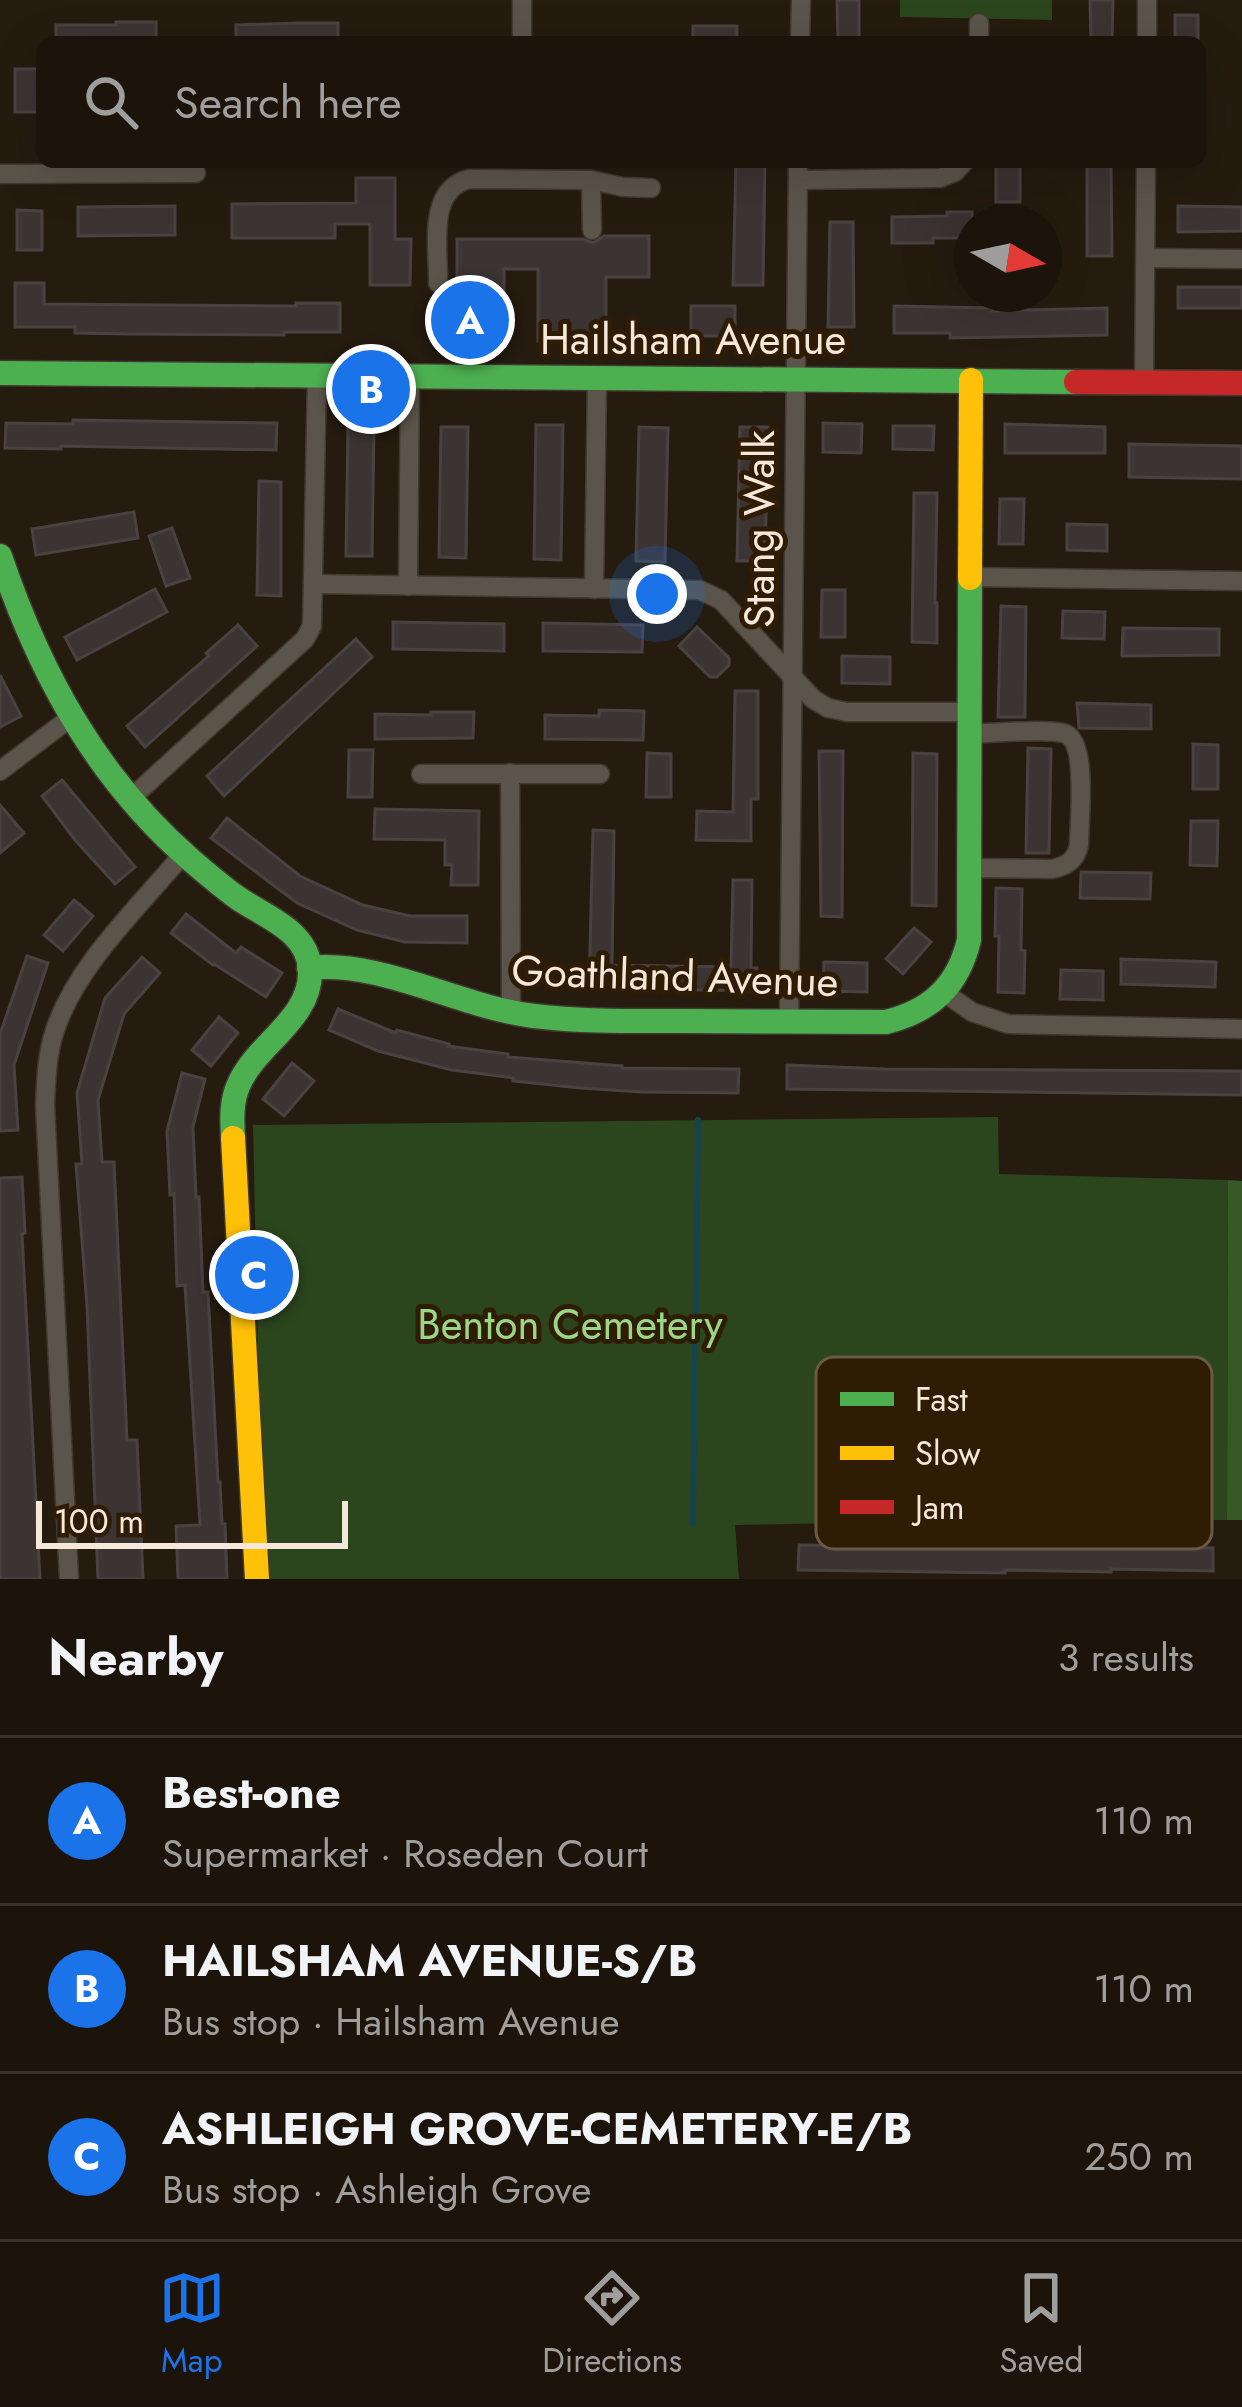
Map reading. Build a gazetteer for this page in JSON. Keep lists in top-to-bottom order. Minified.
{"streets":{"street":["Hailsham Avenue","Stang Walk","Goathland Avenue"]},"crossings":[["Hailsham Avenue","Stang Walk"],["Stang Walk","Goathland Avenue"]],"parks":["Benton Cemetery"],"legend":["Fast","Slow","Jam"],"scale_bar":"100 m","north":"right","page":{"search":"Search here","pins":["A","B","C"],"scale":"100 m","heading":["Nearby","3 results"],"list":[{"mark":"A","name":"Best-one","note":"Supermarket · Roseden Court","value":"110 m"},{"mark":"B","name":"HAILSHAM AVENUE-S/B","note":"Bus stop · Hailsham Avenue","value":"110 m"},{"mark":"C","name":"ASHLEIGH GROVE-CEMETERY-E/B","note":"Bus stop · Ashleigh Grove","value":"250 m"}],"nav":["Map","Directions","Saved"]}}
